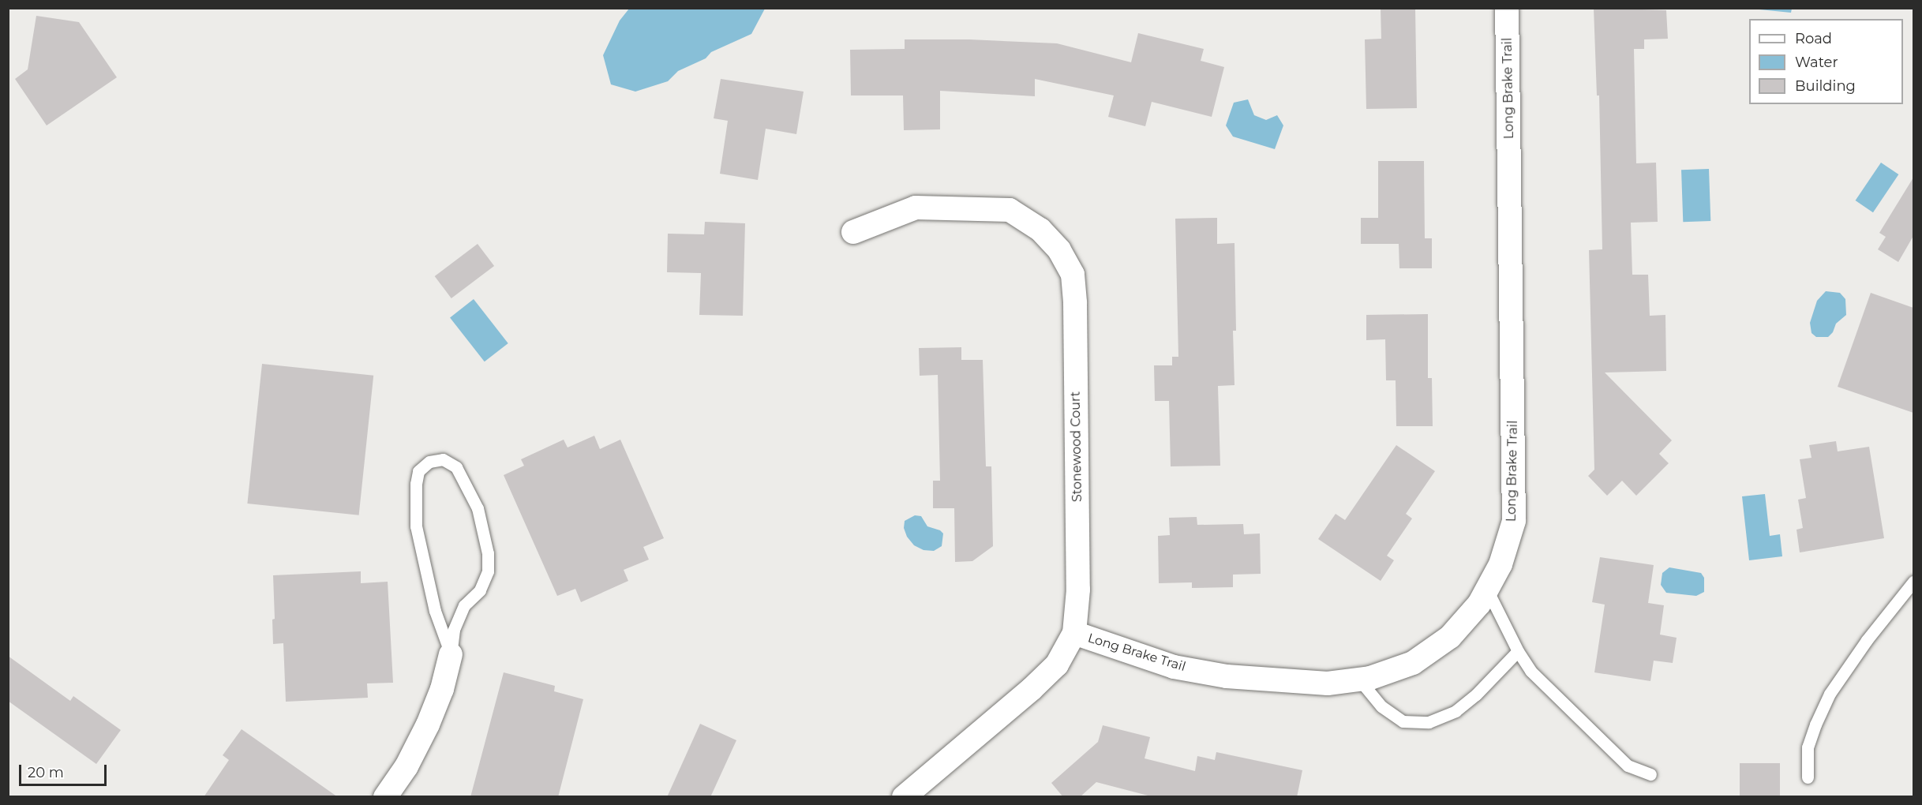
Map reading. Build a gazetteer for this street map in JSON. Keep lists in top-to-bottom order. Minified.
{"streets":{"street":["Long Brake Trail","Stonewood Court"]},"crossings":[["Long Brake Trail","Stonewood Court"]],"legend":["Road","Water","Building"],"scale_bar":"20 m"}
